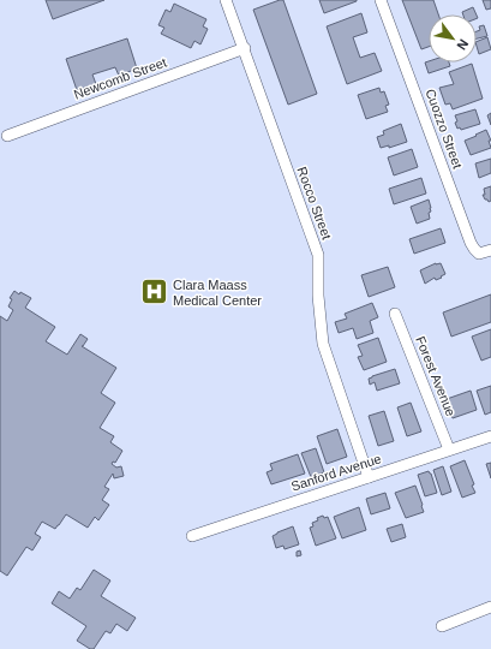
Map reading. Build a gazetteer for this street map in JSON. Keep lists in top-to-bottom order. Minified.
{"streets":{"street":["Newcomb Street","Cuozzo Street","Rocco Street","Forest Avenue","Sanford Avenue"]},"crossings":[["Newcomb Street","Rocco Street"],["Rocco Street","Sanford Avenue"],["Forest Avenue","Sanford Avenue"]],"places":{"hospital":["Clara Maass Medical Center"]},"north":"bottom right"}
